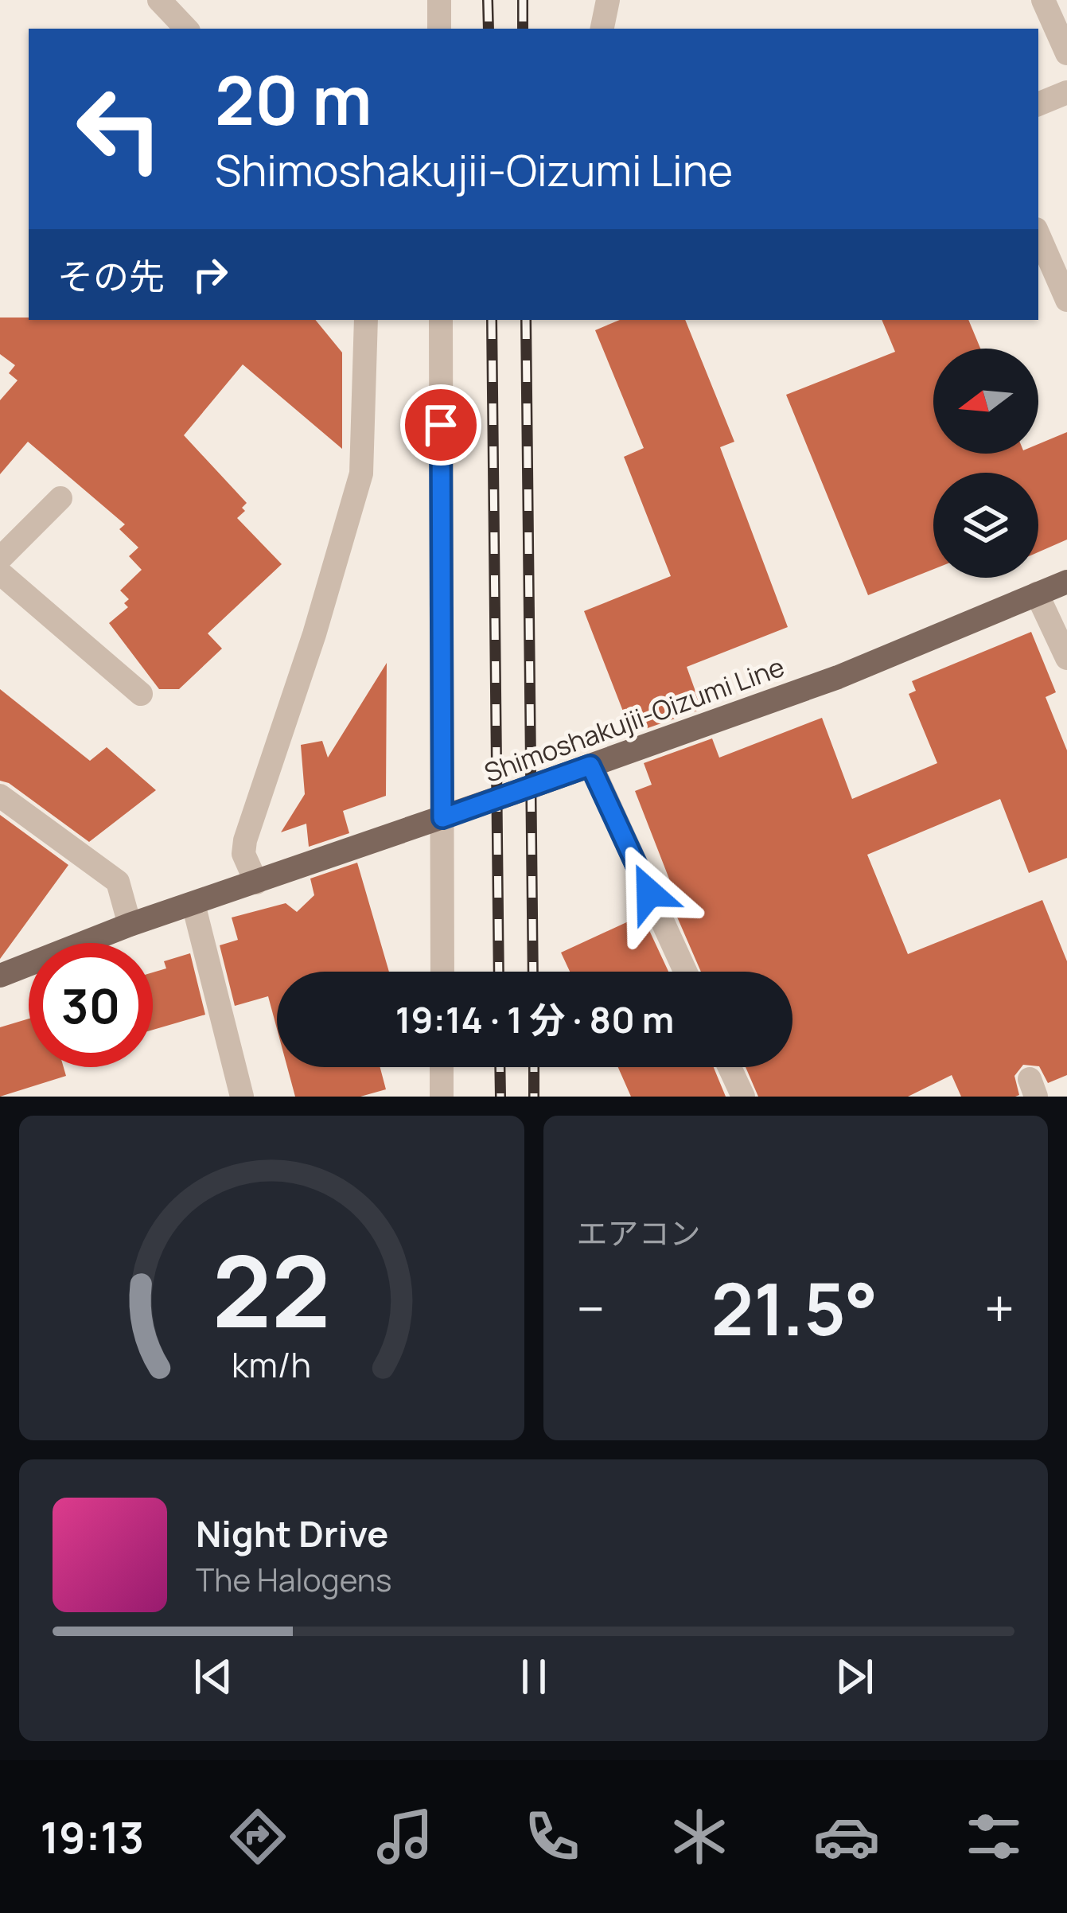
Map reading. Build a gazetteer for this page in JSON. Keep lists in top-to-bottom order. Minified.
{"streets":{"main road":["Shimoshakujii-Oizumi Line"]},"north":"left","page":{"turn":["20 m","Shimoshakujii-Oizumi Line"],"then":"その先","limit":"30","trip":"19:14 · 1 分 · 80 m","tile":"エアコン","heat":["−","21.5°","+"],"song":["Night Drive","The Halogens"],"tabs":"19:13","gauge":["22","km/h"]}}
